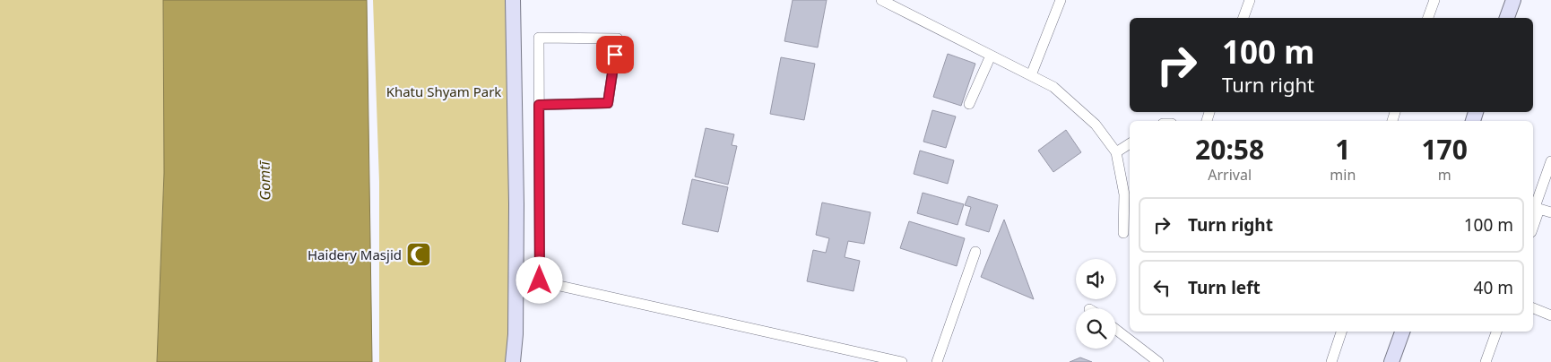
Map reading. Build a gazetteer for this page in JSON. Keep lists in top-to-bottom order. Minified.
{"water":["Gomtī"],"parks":["Khatu Shyam Park"],"places":{"mosque":["Haidery Masjid"]},"page":{"turn":["100 m","Turn right"],"eta":["20:58","Arrival","1","min","170","m"],"list":[{"name":"Turn right","value":"100 m"},{"name":"Turn left","value":"40 m"}]}}
